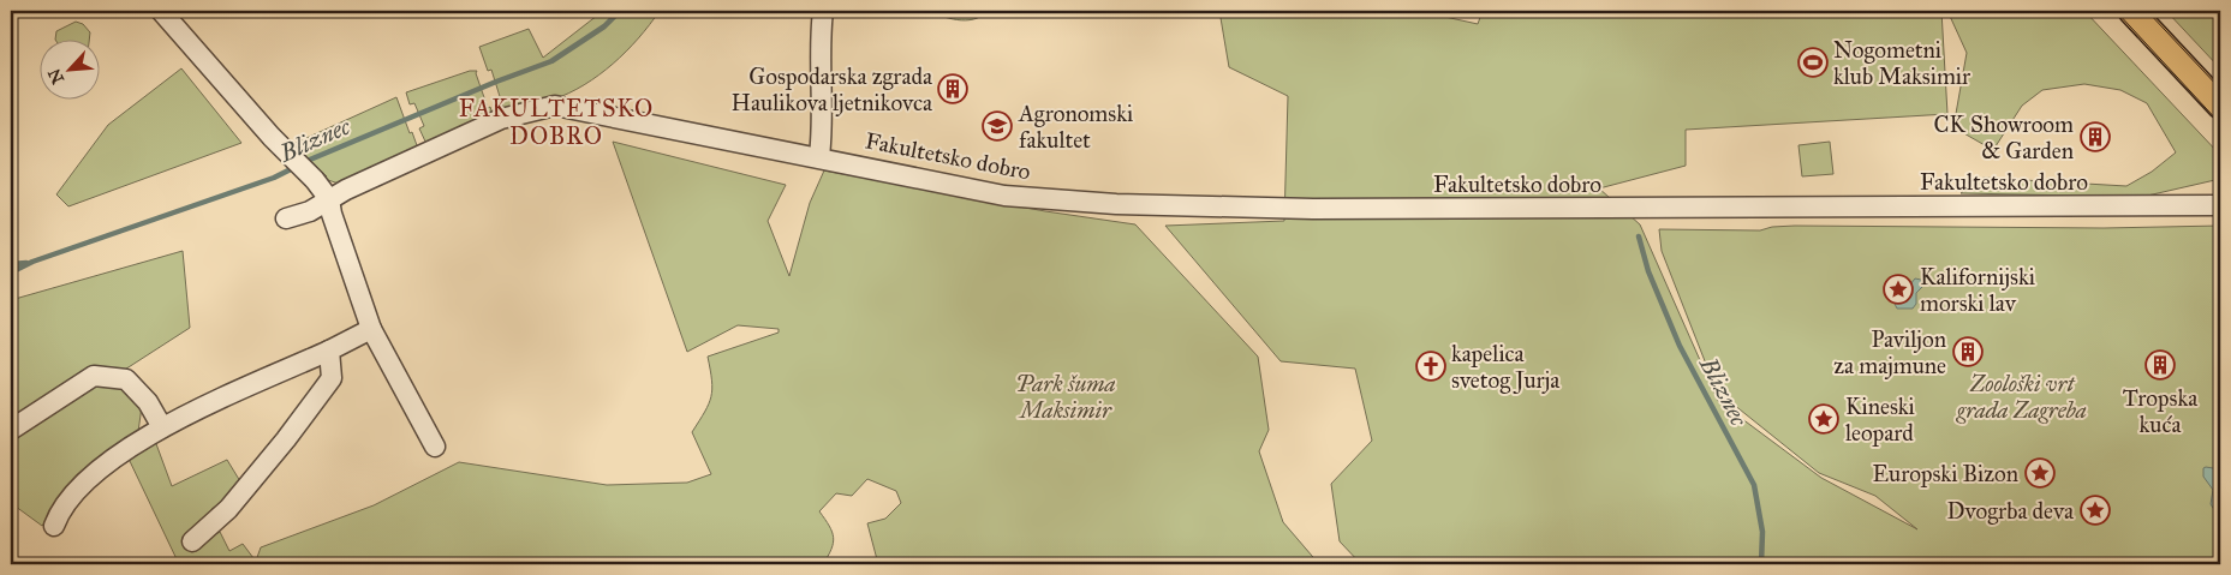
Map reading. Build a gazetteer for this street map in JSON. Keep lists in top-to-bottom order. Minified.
{"streets":{"street":["Fakultetsko dobro"]},"districts":["FAKULTETSKO DOBRO"],"water":["Bliznec"],"parks":["Park šuma Maksimir","Zoološki vrt grada Zagreba"],"places":{"sports":["Nogometni klub Maksimir"],"building":["Gospodarska zgrada Haulikova ljetnikovca","CK Showroom & Garden","Paviljon za majmune","Tropska kuća"],"school or university":["Agronomski fakultet"],"place":["Kalifornijski morski lav","Kineski leopard","Europski Bizon","Dvogrba deva"],"church":["kapelica svetog Jurja"]},"north":"bottom left"}
